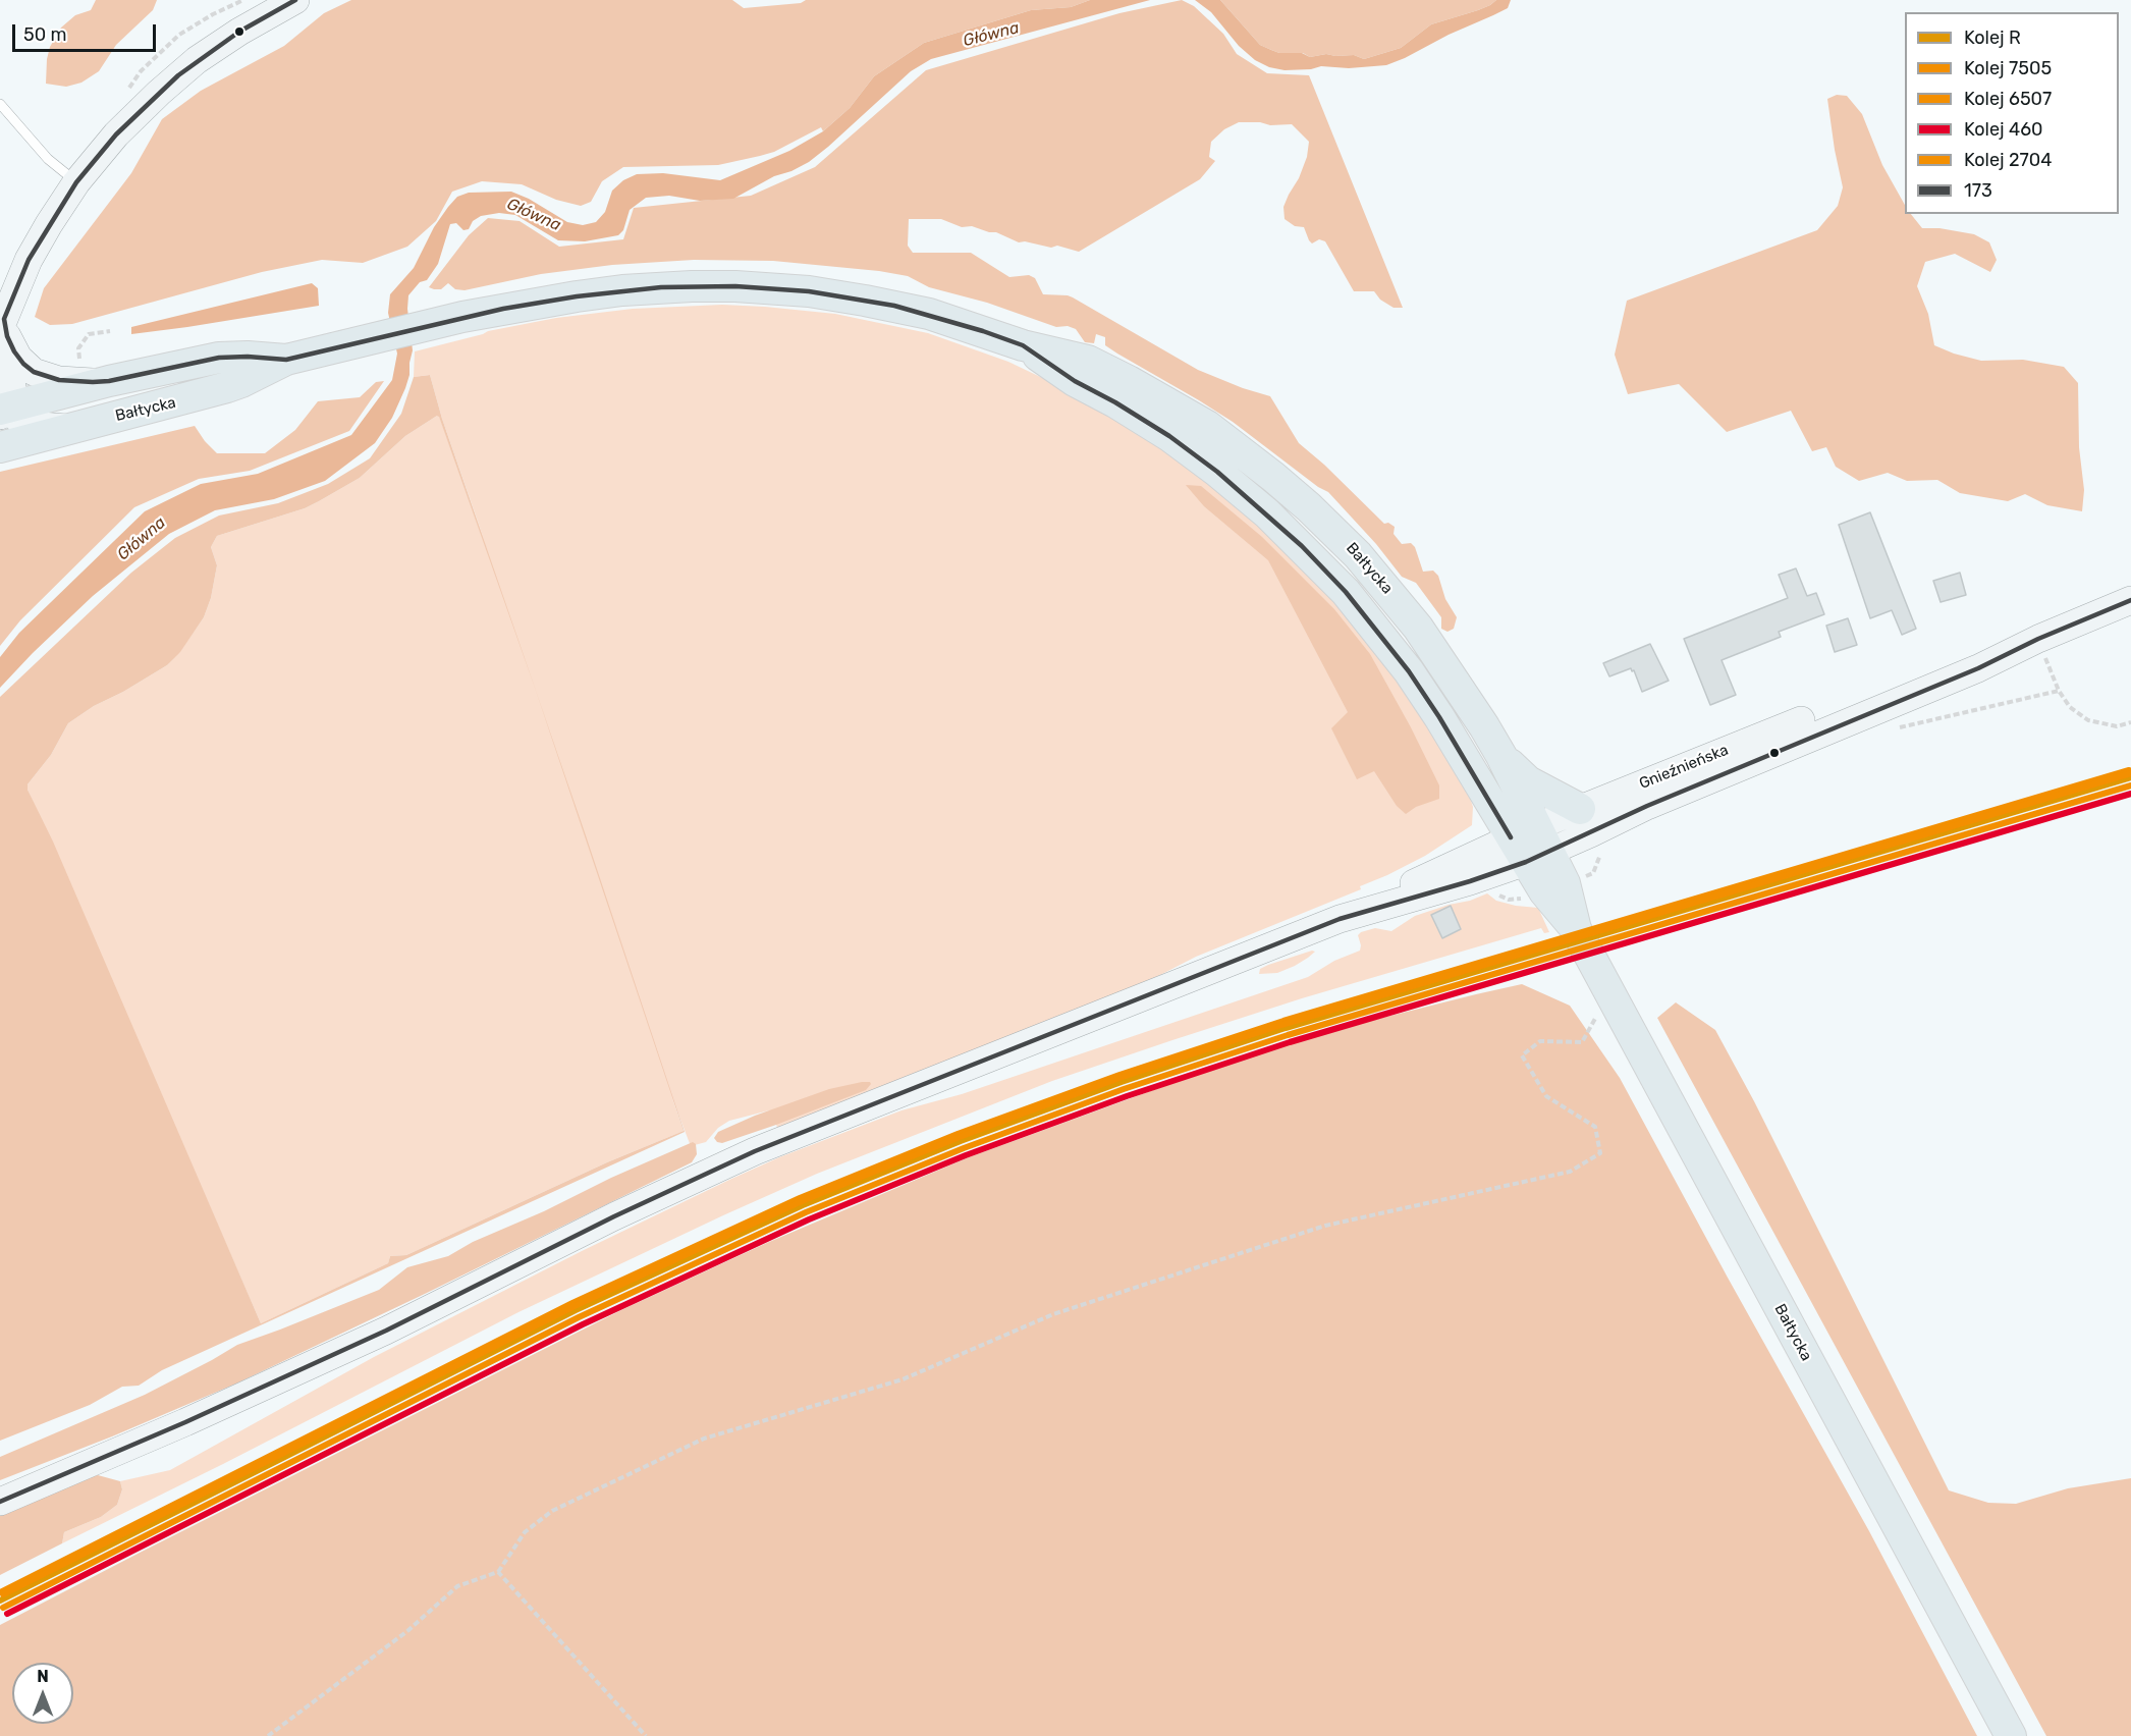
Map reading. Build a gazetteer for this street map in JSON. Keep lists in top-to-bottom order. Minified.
{"streets":{"main road":["Bałtycka"],"street":["Gnieźnieńska"]},"crossings":[["Bałtycka","Gnieźnieńska"]],"water":["Główna"],"lines":["transit line 173","rail line 6507","rail line 2704","rail line R","rail line 7505","rail line 460"],"legend":["Kolej R","Kolej 7505","Kolej 6507","Kolej 460","Kolej 2704","173"],"scale_bar":"50 m","north":"top"}
